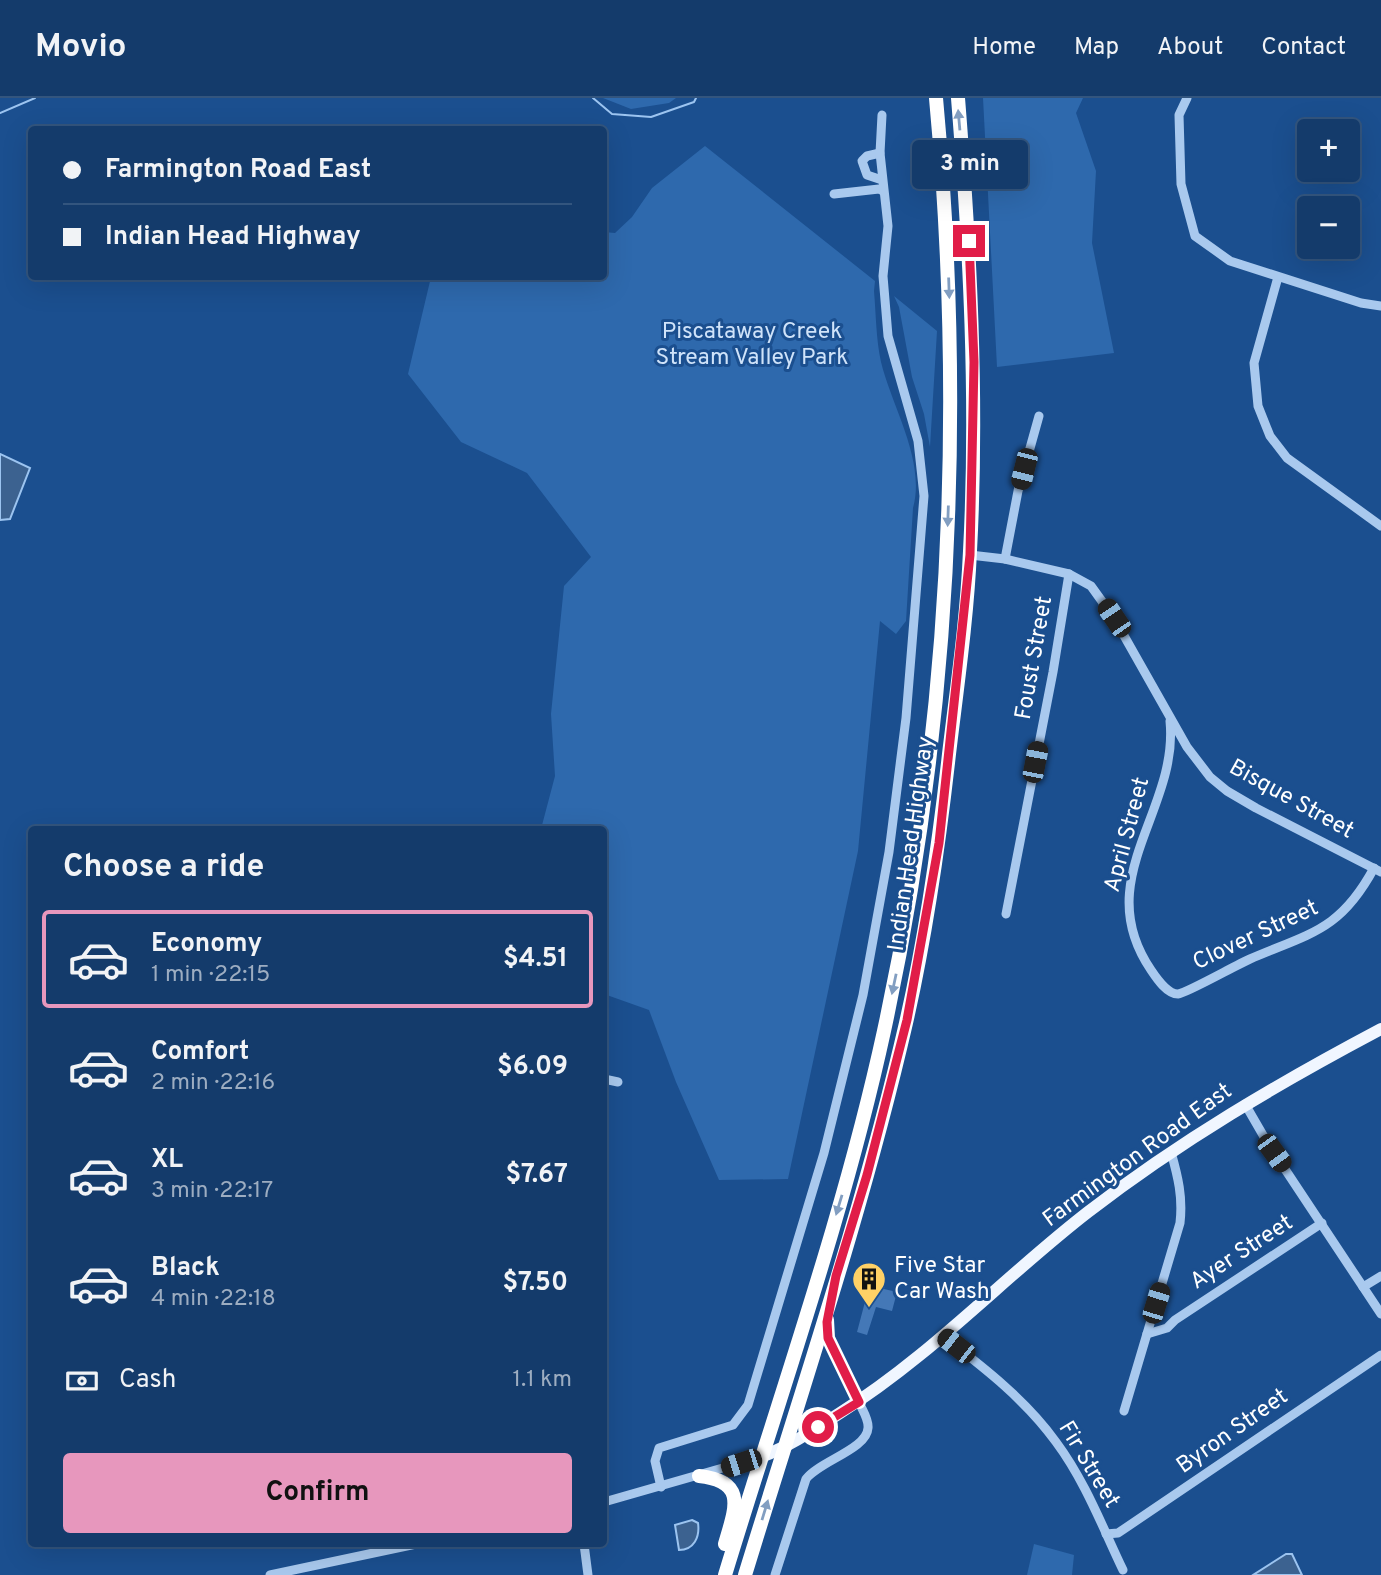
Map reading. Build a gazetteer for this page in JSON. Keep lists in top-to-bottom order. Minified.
{"streets":{"highway":["Indian Head Highway"],"main road":["Farmington Road East"],"street":["Foust Street","Bisque Street","April Street","Clover Street","Ayer Street","Byron Street","Fir Street"]},"crossings":[["Foust Street","Bisque Street"],["Bisque Street","April Street"],["Bisque Street","Clover Street"],["April Street","Clover Street"],["Indian Head Highway","Farmington Road East"],["Farmington Road East","Fir Street"],["Byron Street","Fir Street"]],"parks":["Piscataway Creek Stream Valley Park"],"places":{"building":["Five Star Car Wash"]},"page":{"header":"Movio","nav":["Home","Map","About","Contact"],"map_buttons":["+","−"],"banner":["Farmington Road East","Indian Head Highway"],"bubble":"3 min","heading":"Choose a ride","list":[{"name":"Economy","note":"1 min · 22:15","value":"$4.51"},{"name":"Comfort","note":"2 min · 22:16","value":"$6.09"},{"name":"XL","note":"3 min · 22:17","value":"$7.67"},{"name":"Black","note":"4 min · 22:18","value":"$7.50"}],"pay":["Cash","1.1 km"],"buttons":"Confirm"}}
